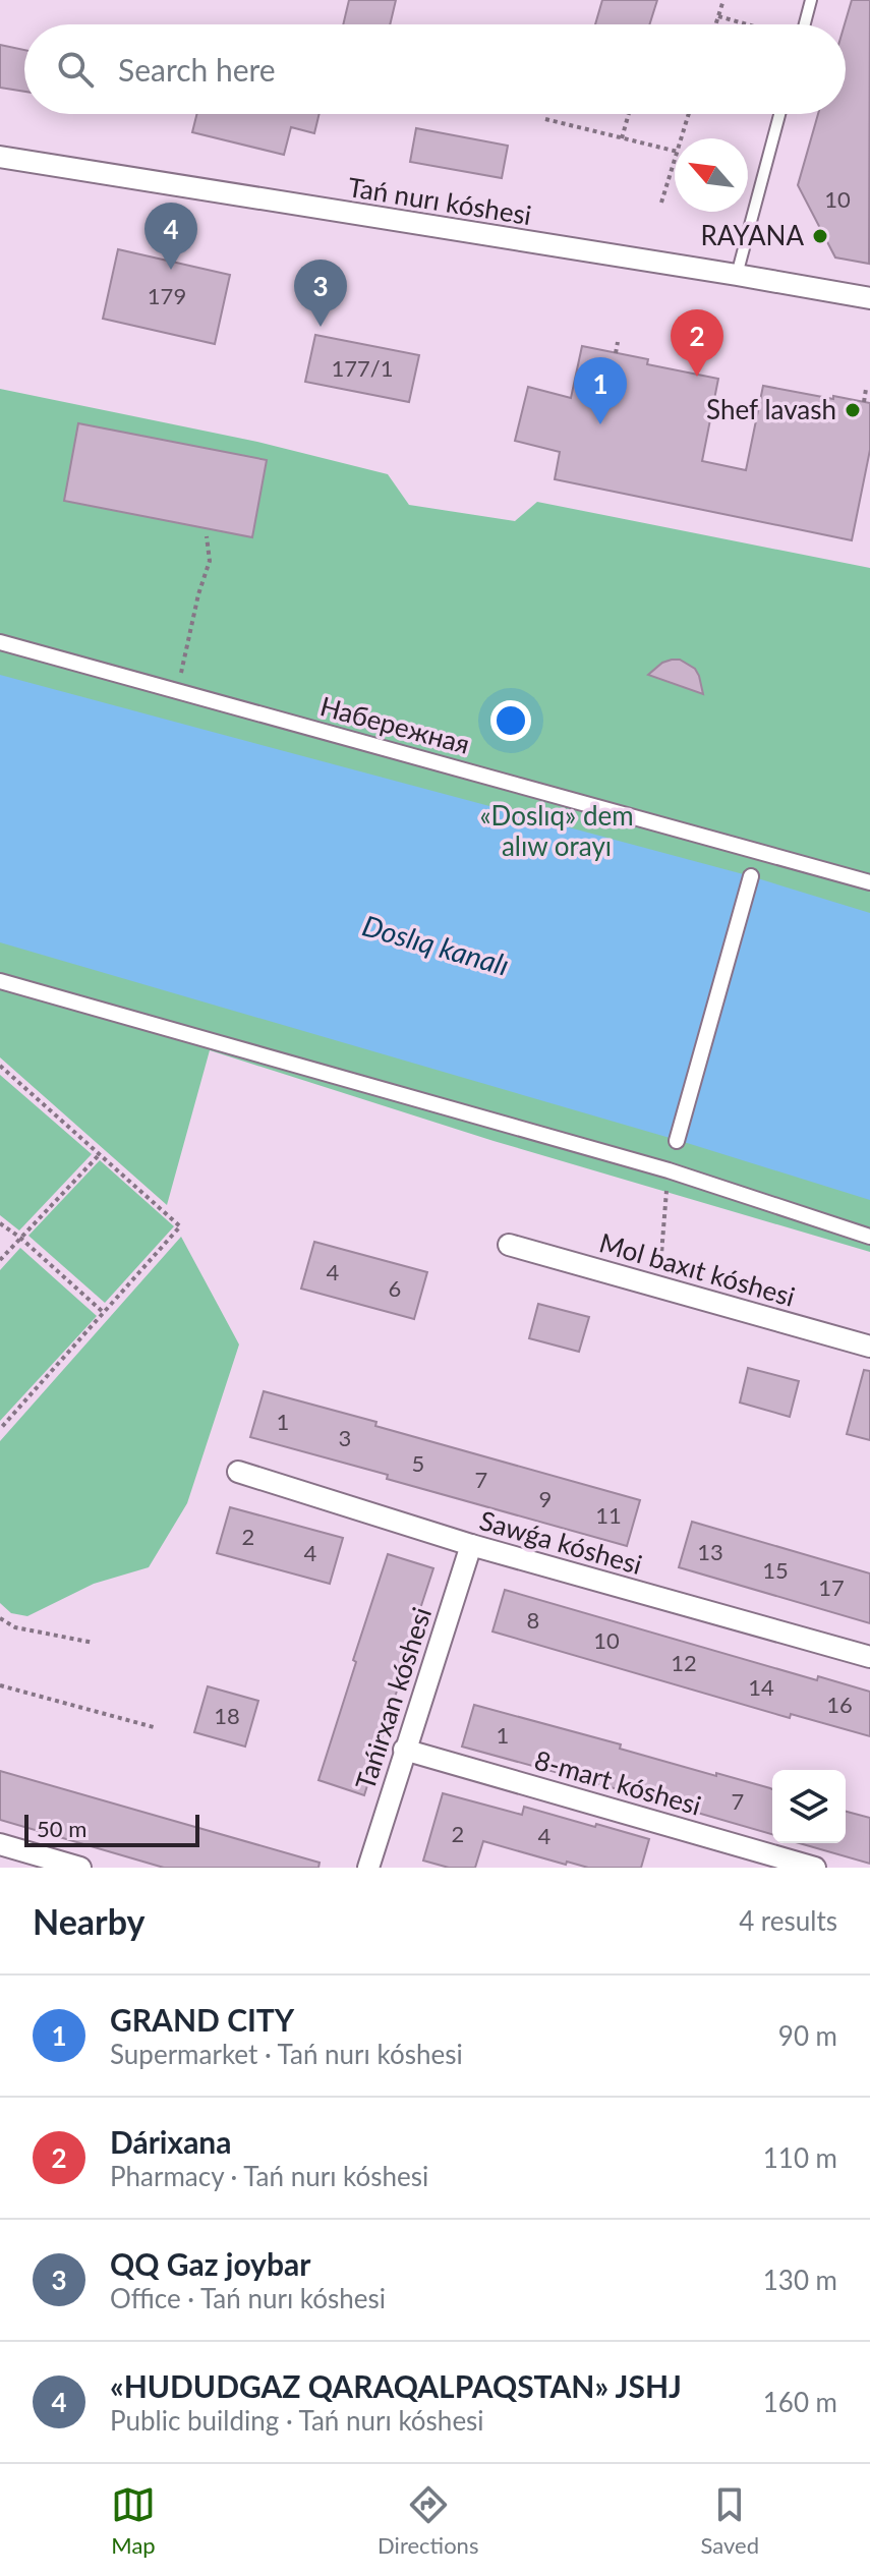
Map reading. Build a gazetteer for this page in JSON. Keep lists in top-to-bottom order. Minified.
{"streets":{"street":["Tań nurı kóshesi","Набережная","Mol baxıt kóshesi","Sawǵa kóshesi","Tańirxan kóshesi","8-mart kóshesi"]},"crossings":[["Sawǵa kóshesi","Tańirxan kóshesi"],["Tańirxan kóshesi","8-mart kóshesi"]],"water":["Doslıq kanalı"],"parks":["«Doslıq» dem alıw orayı"],"places":["RAYANA","Shef lavash"],"house_numbers":["10","179","177/1","4","6","1","3","5","7","9","11","2","13","4","15","17","8","10","12","14","16","18","1","7","2","4"],"scale_bar":"50 m","north":"top left","page":{"search":"Search here","pins":["4","3","2","1"],"scale":"50 m","heading":["Nearby","4 results"],"list":[{"mark":"1","name":"GRAND CITY","note":"Supermarket · Tań nurı kóshesi","value":"90 m"},{"mark":"2","name":"Dárixana","note":"Pharmacy · Tań nurı kóshesi","value":"110 m"},{"mark":"3","name":"QQ Gaz joybar","note":"Office · Tań nurı kóshesi","value":"130 m"},{"mark":"4","name":"«HUDUDGAZ QARAQALPAQSTAN» JSHJ","note":"Public building · Tań nurı kóshesi","value":"160 m"}],"nav":["Map","Directions","Saved"]}}
